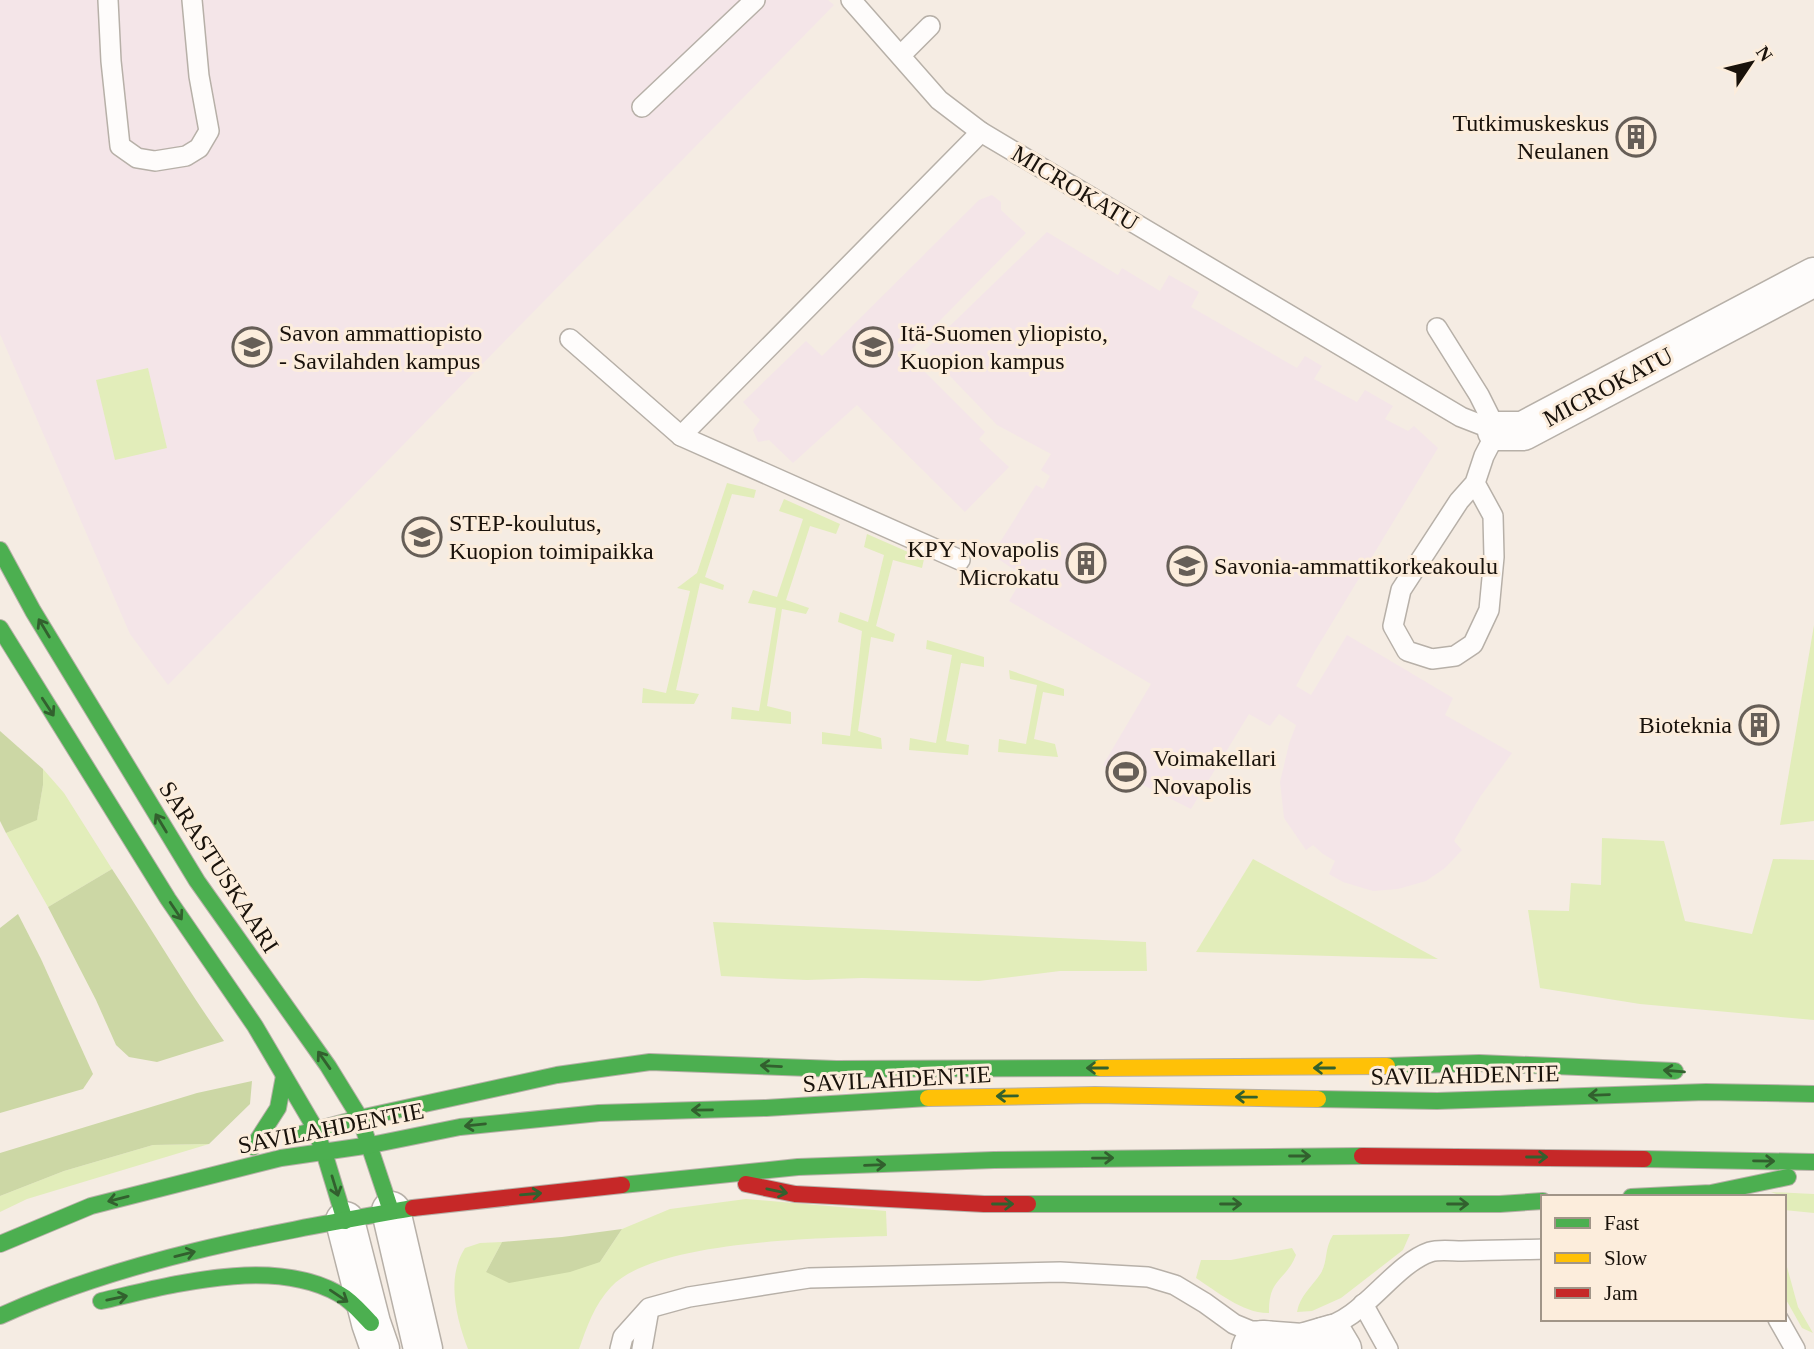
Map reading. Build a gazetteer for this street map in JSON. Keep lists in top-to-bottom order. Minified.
{"streets":{"main road":["SARASTUSKAARI","SAVILAHDENTIE"],"street":["MICROKATU"]},"crossings":[["SARASTUSKAARI","SAVILAHDENTIE"]],"places":{"building":["Tutkimuskeskus Neulanen","KPY Novapolis Microkatu","Bioteknia"],"school or university":["Savon ammattiopisto - Savilahden kampus","Itä-Suomen yliopisto, Kuopion kampus","STEP-koulutus, Kuopion toimipaikka","Savonia-ammattikorkeakoulu"],"sports":["Voimakellari Novapolis"]},"legend":["Fast","Slow","Jam"],"north":"top right"}
